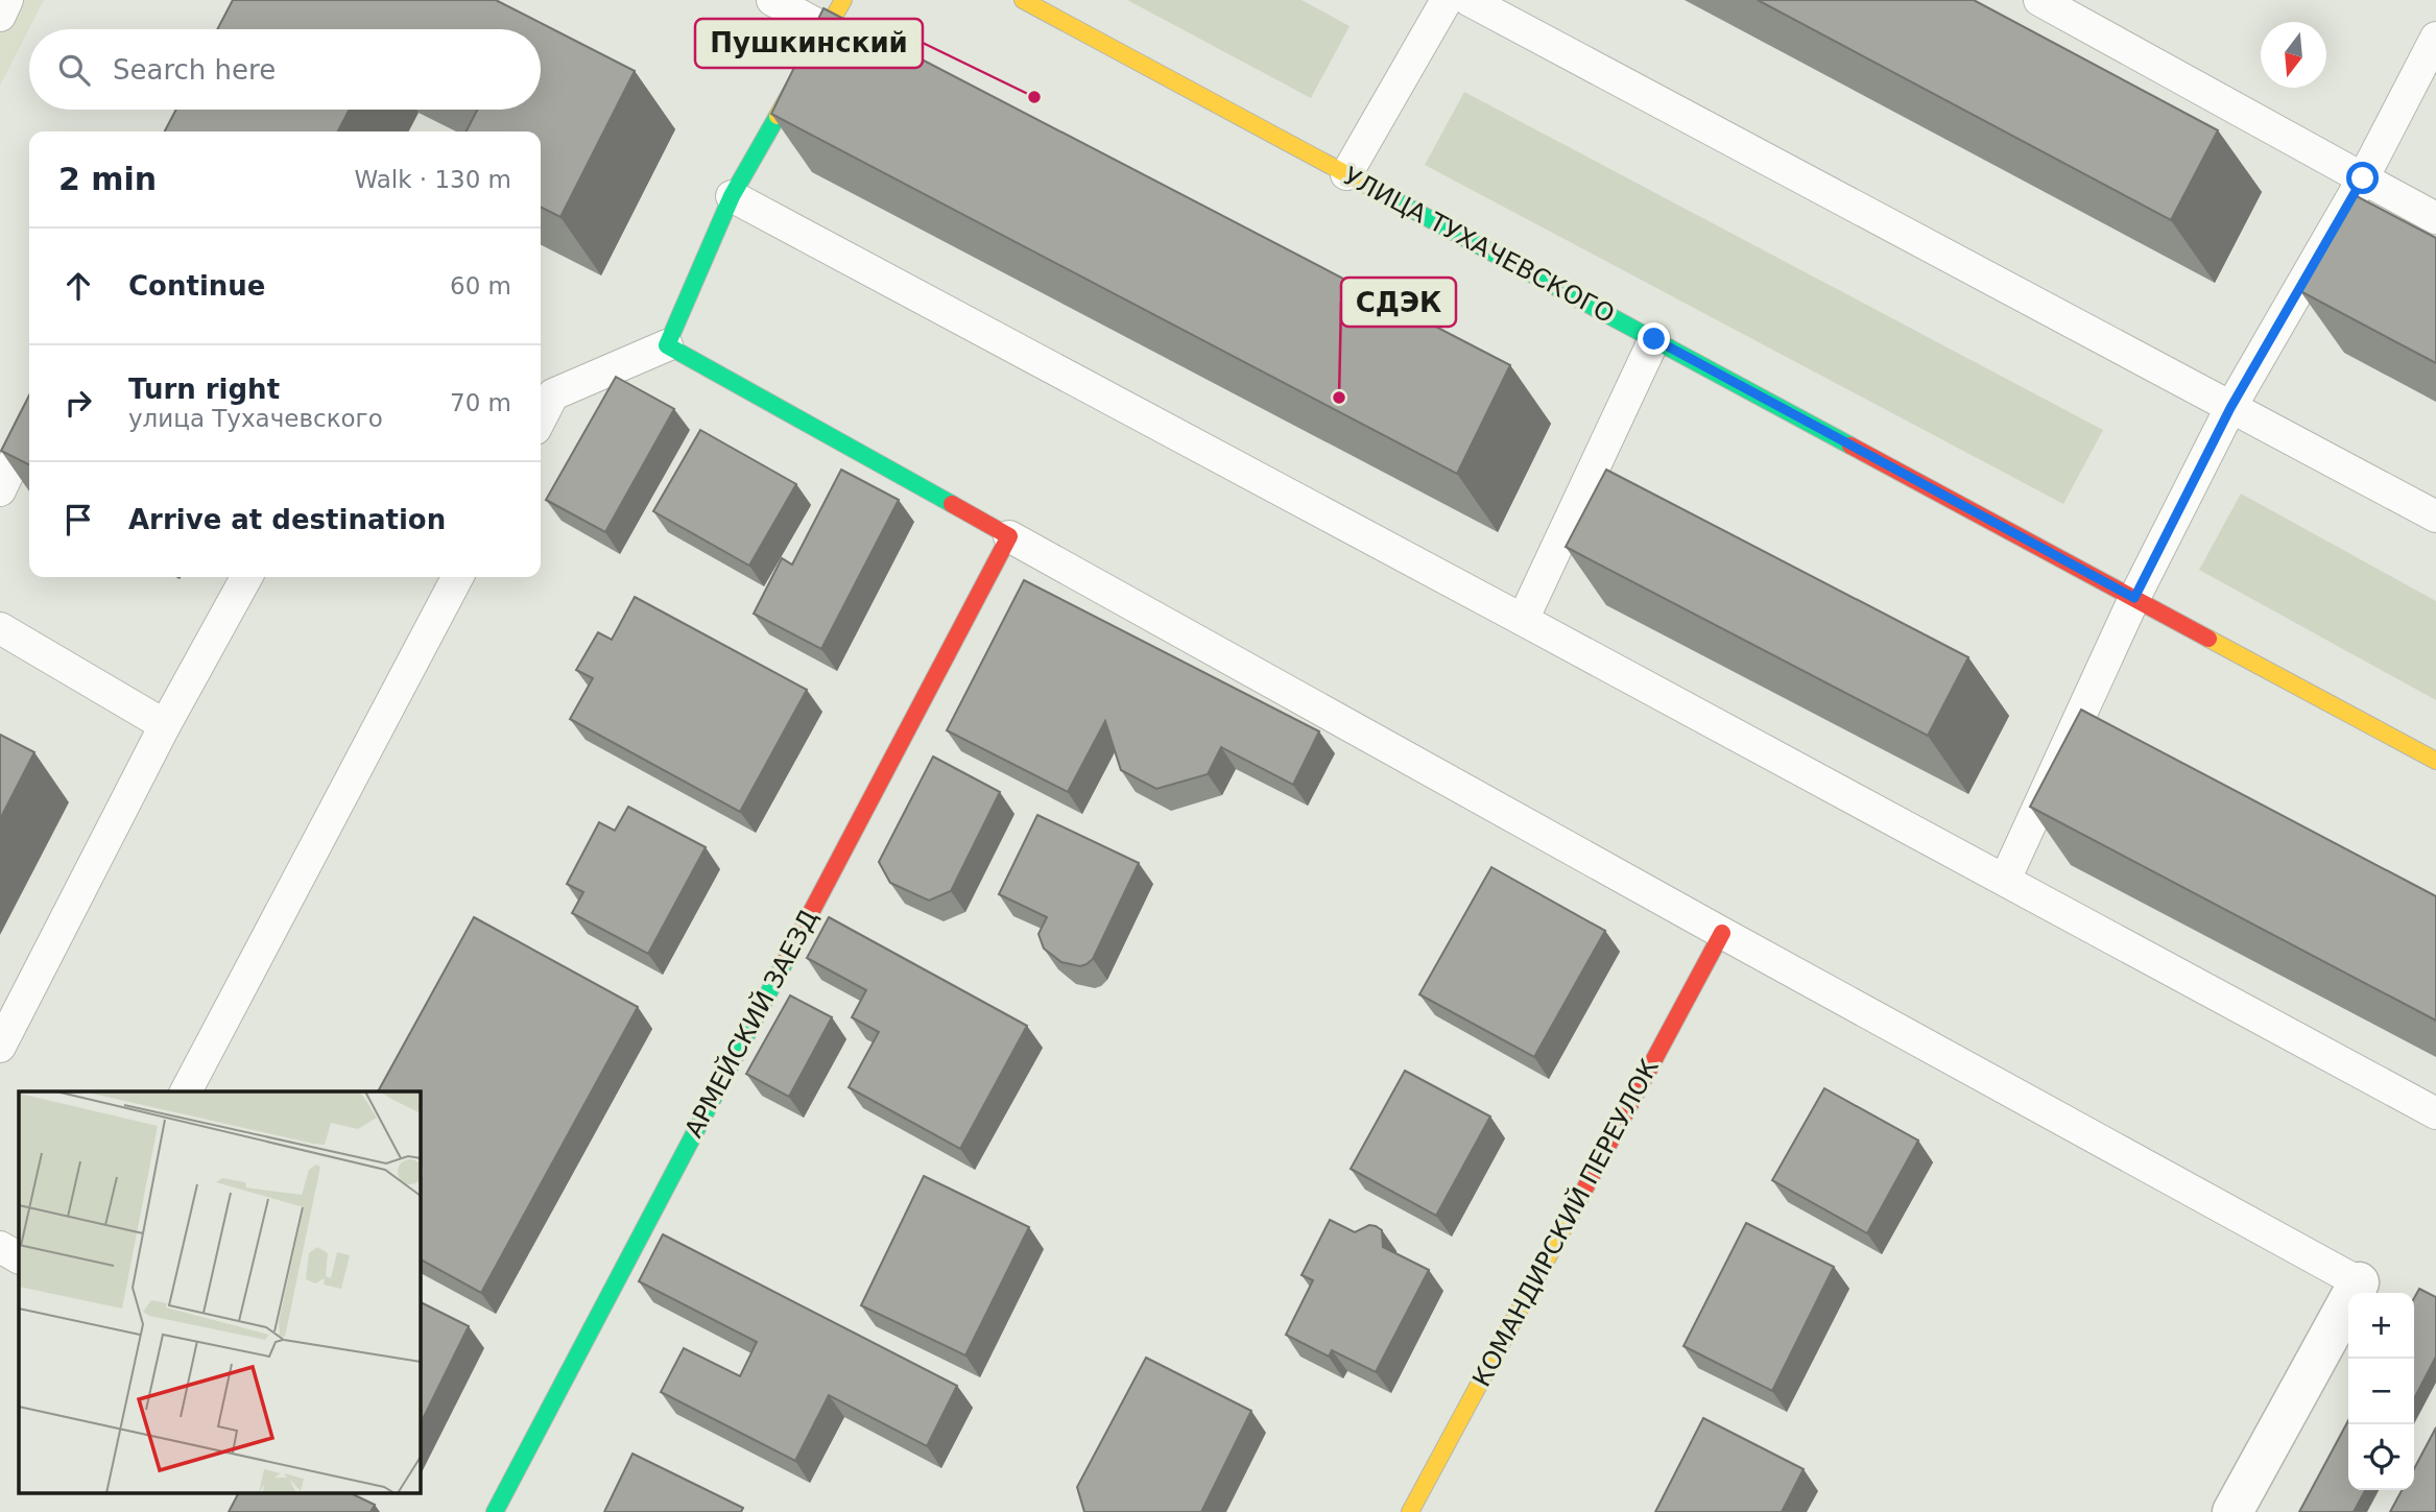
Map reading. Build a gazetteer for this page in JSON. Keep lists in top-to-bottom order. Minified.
{"streets":{"street":["УЛИЦА ТУХАЧЕВСКОГО","АРМЕЙСКИЙ ЗАЕЗД","КОМАНДИРСКИЙ ПЕРЕУЛОК"]},"places":["Пушкинский","СДЭК"],"north":"bottom","page":{"search":"Search here","heading":["2 min","Walk · 130 m"],"list":[["Continue","60 m"],["Turn right","улица Тухачевского","70 m"],"Arrive at destination"],"map_buttons":["+","−"]}}
